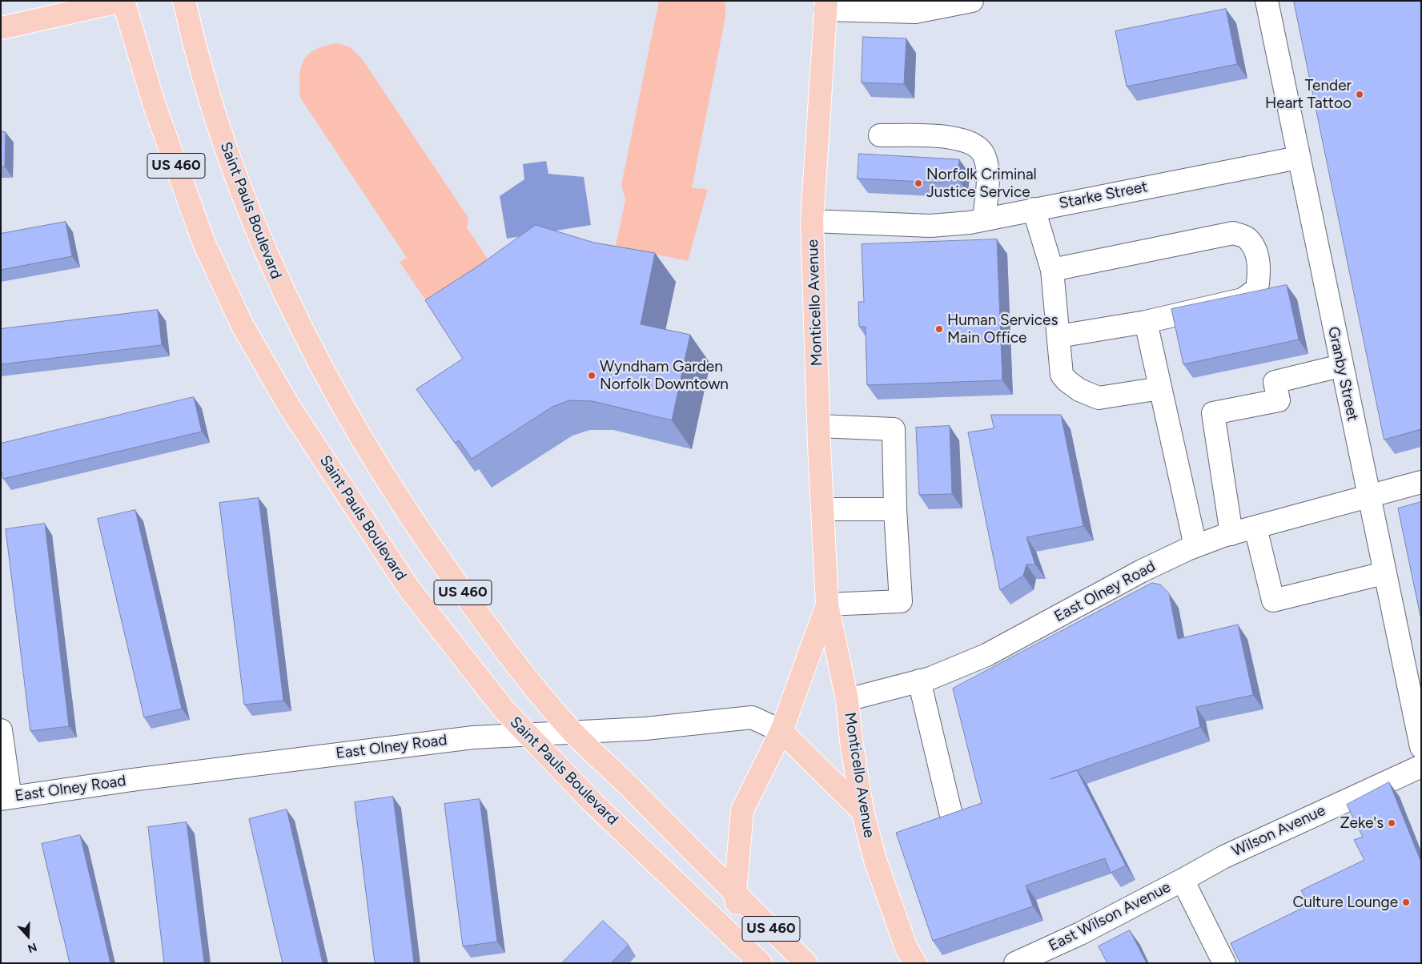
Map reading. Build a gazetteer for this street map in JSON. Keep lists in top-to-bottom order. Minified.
{"streets":{"main road":["US 460","Saint Pauls Boulevard","Monticello Avenue"],"street":["Starke Street","Granby Street","East Olney Road","Wilson Avenue","East Wilson Avenue"]},"crossings":[["US 460","Saint Pauls Boulevard"],["US 460","Monticello Avenue"],["Starke Street","Monticello Avenue"],["Starke Street","Granby Street"],["Saint Pauls Boulevard","Monticello Avenue"],["Saint Pauls Boulevard","East Olney Road"],["Monticello Avenue","East Olney Road"],["Granby Street","East Olney Road"],["Wilson Avenue","East Wilson Avenue"]],"places":["Tender Heart Tattoo","Norfolk Criminal Justice Service","Human Services Main Office","Wyndham Garden Norfolk Downtown","Zeke's","Culture Lounge"],"north":"bottom"}
